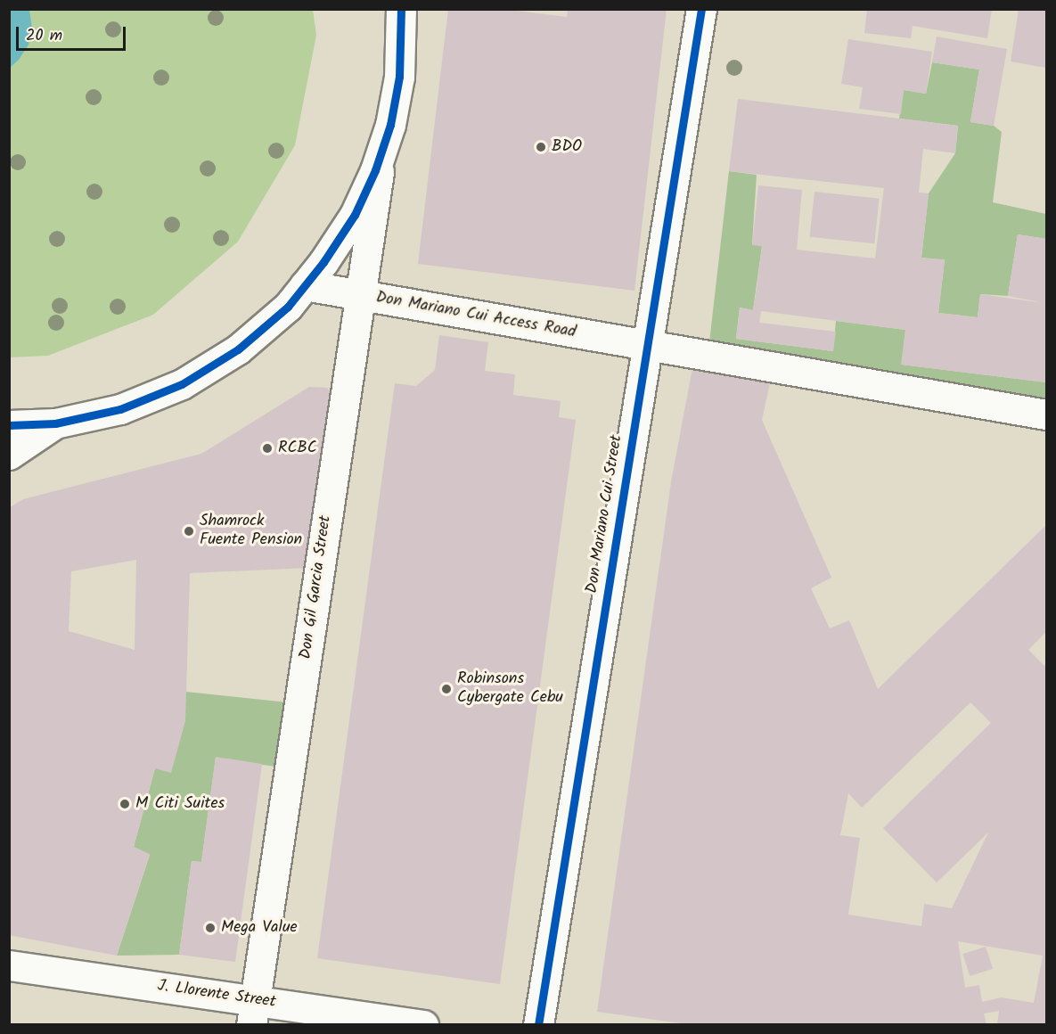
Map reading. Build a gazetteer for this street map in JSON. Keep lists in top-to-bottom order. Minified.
{"streets":{"street":["Don Mariano Cui Access Road","Don Mariano Cui Street","Don Gil Garcia Street","J. Llorente Street"]},"crossings":[["Don Mariano Cui Access Road","Don Mariano Cui Street"],["Don Mariano Cui Access Road","Don Gil Garcia Street"],["Don Gil Garcia Street","J. Llorente Street"]],"places":["BDO","RCBC","Shamrock Fuente Pension","Robinsons Cybergate Cebu","M Citi Suites","Mega Value"],"scale_bar":"20 m"}
